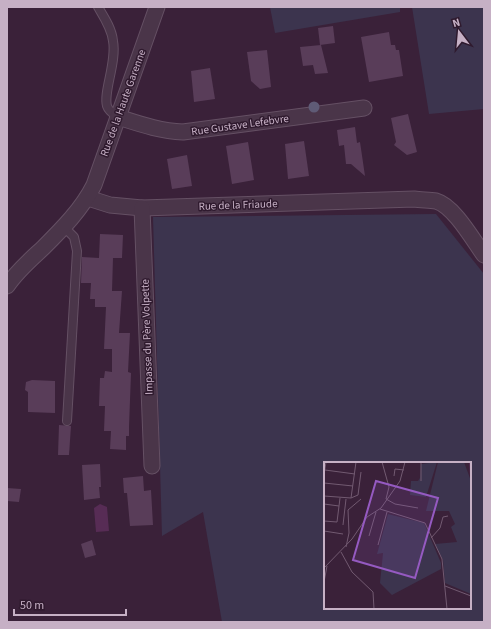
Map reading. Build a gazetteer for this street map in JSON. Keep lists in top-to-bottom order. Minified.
{"streets":{"street":["Rue de la Haute Garenne","Rue Gustave Lefebvre","Rue de la Friaude","Impasse du Père Volpette"]},"crossings":[["Rue de la Haute Garenne","Rue Gustave Lefebvre"],["Rue de la Haute Garenne","Rue de la Friaude"],["Rue de la Friaude","Impasse du Père Volpette"]],"scale_bar":"50 m","north":"top"}
